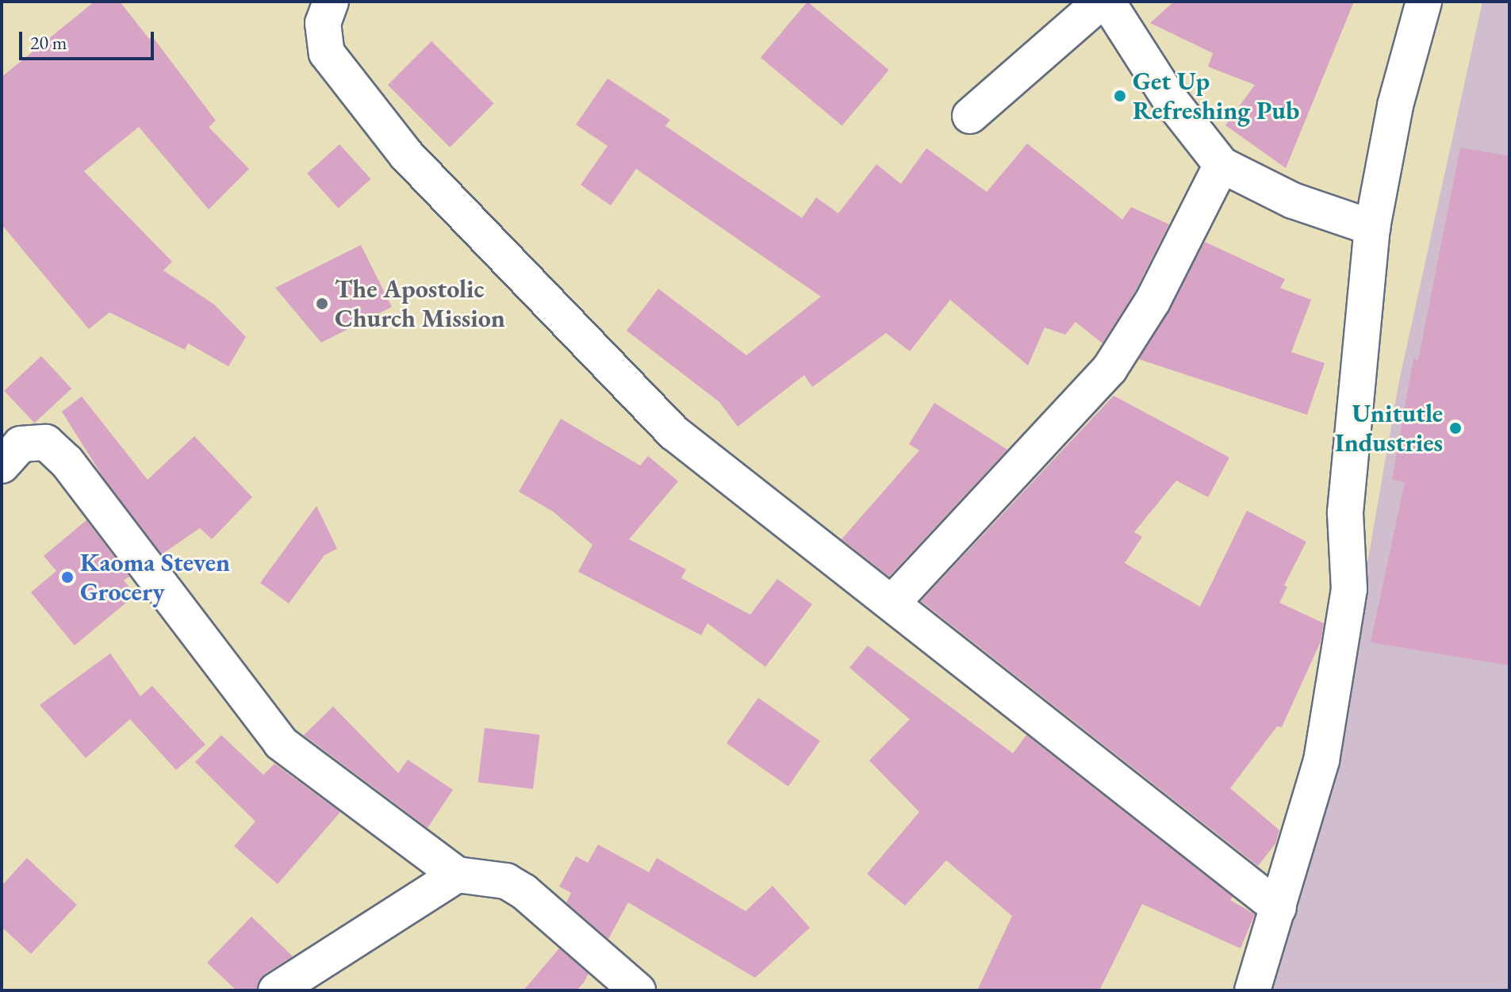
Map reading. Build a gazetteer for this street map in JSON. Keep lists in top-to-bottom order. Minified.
{"places":["Get Up Refreshing Pub","The Apostolic Church Mission","Unitutle Industries","Kaoma Steven Grocery"],"scale_bar":"20 m"}
